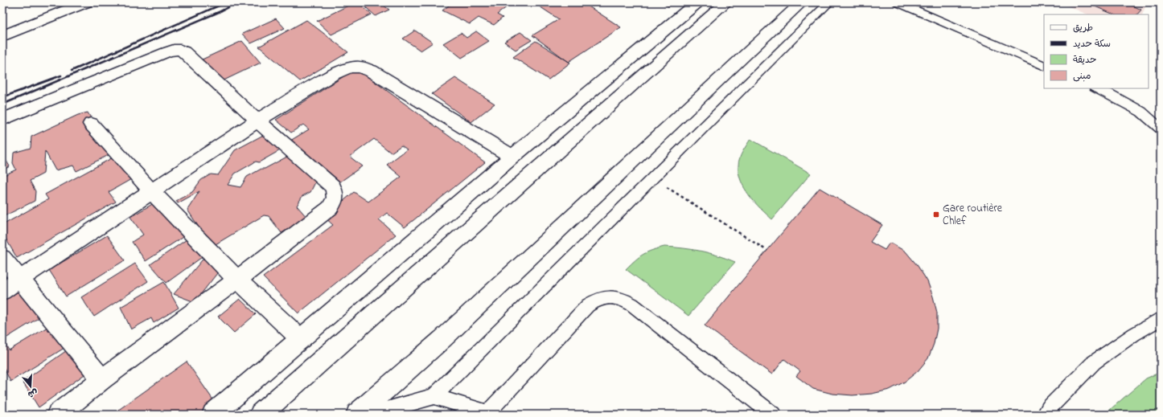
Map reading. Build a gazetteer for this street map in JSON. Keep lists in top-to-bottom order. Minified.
{"places":{"transit":["Gare routière Chlef"]},"legend":["طريق","سكة حديد","حديقة","مبنى"],"north":"bottom"}
